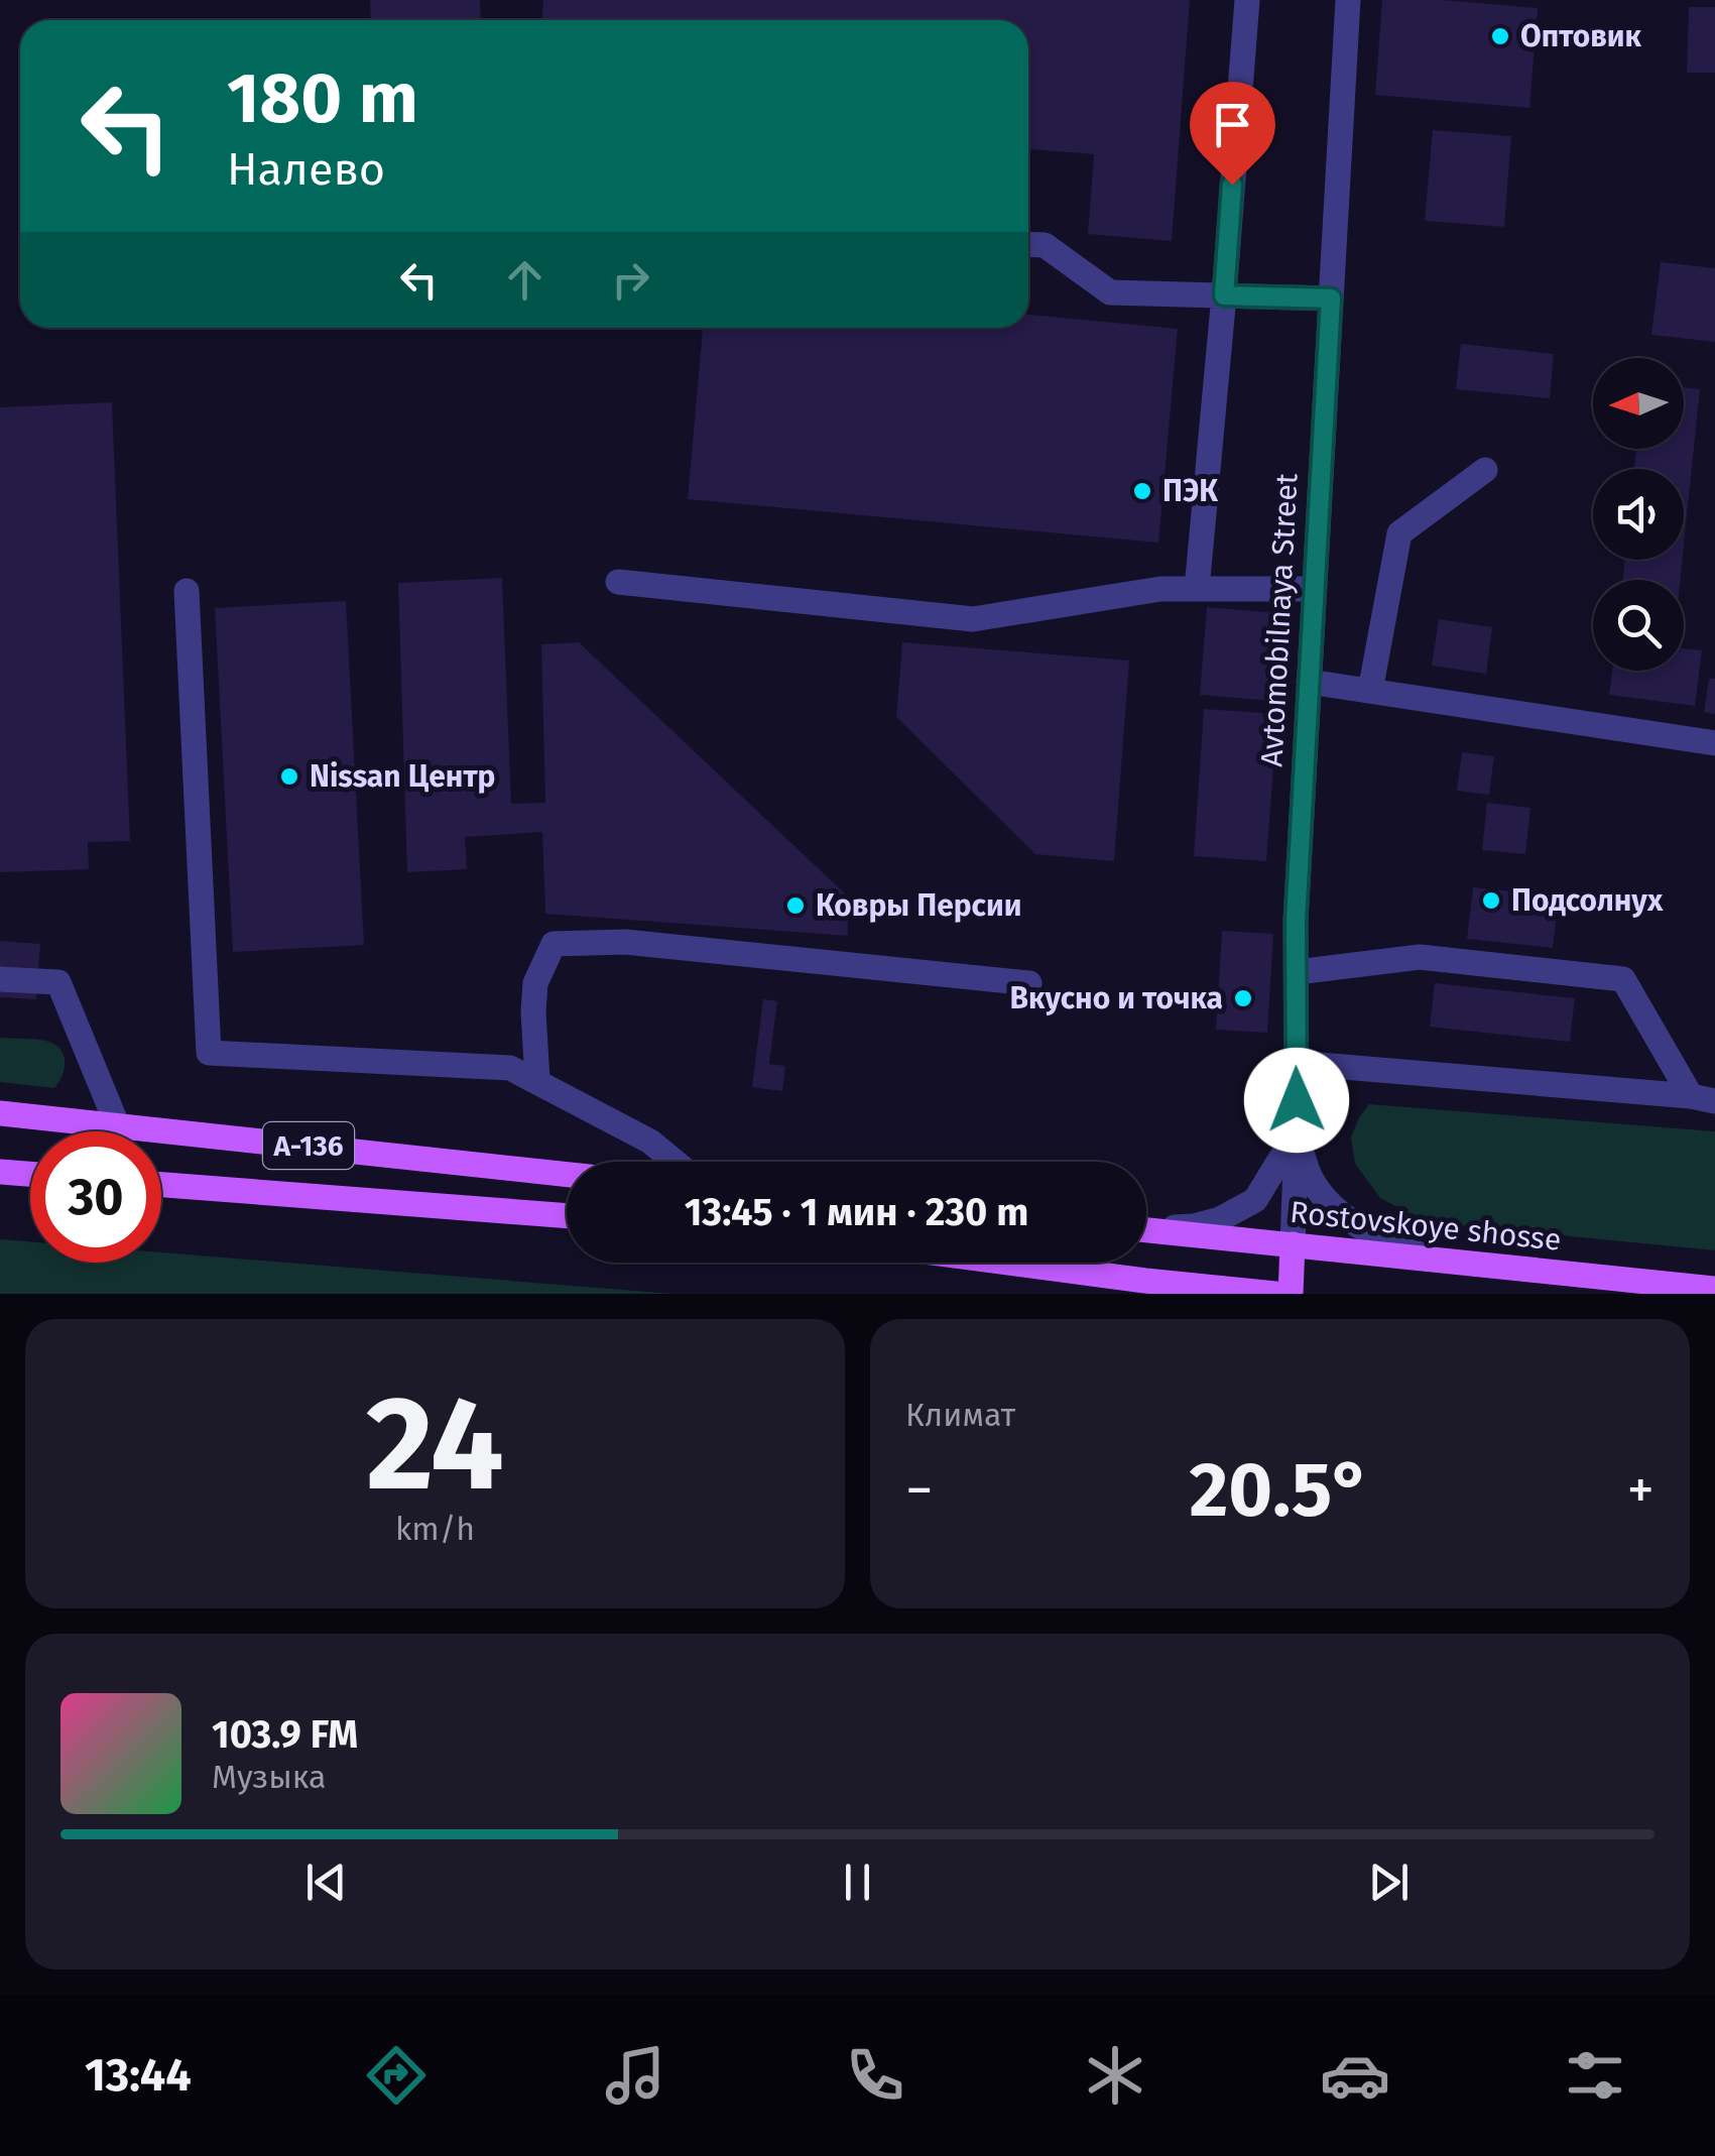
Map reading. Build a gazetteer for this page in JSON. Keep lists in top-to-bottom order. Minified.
{"streets":{"main road":["А-136","Rostovskoye shosse"],"street":["Avtomobilnaya Street"]},"crossings":[["Avtomobilnaya Street","Rostovskoye shosse"]],"places":["Оптовик","ПЭК","Nissan Центр","Подсолнух","Ковры Персии","Вкусно и точка"],"north":"left","page":{"turn":["180 m","Налево"],"limit":"30","trip":"13:45 · 1 мин · 230 m","tile":[["24","km/h"],"Климат"],"heat":["−","20.5°","+"],"song":["103.9 FM","Музыка"],"tabs":"13:44"}}
